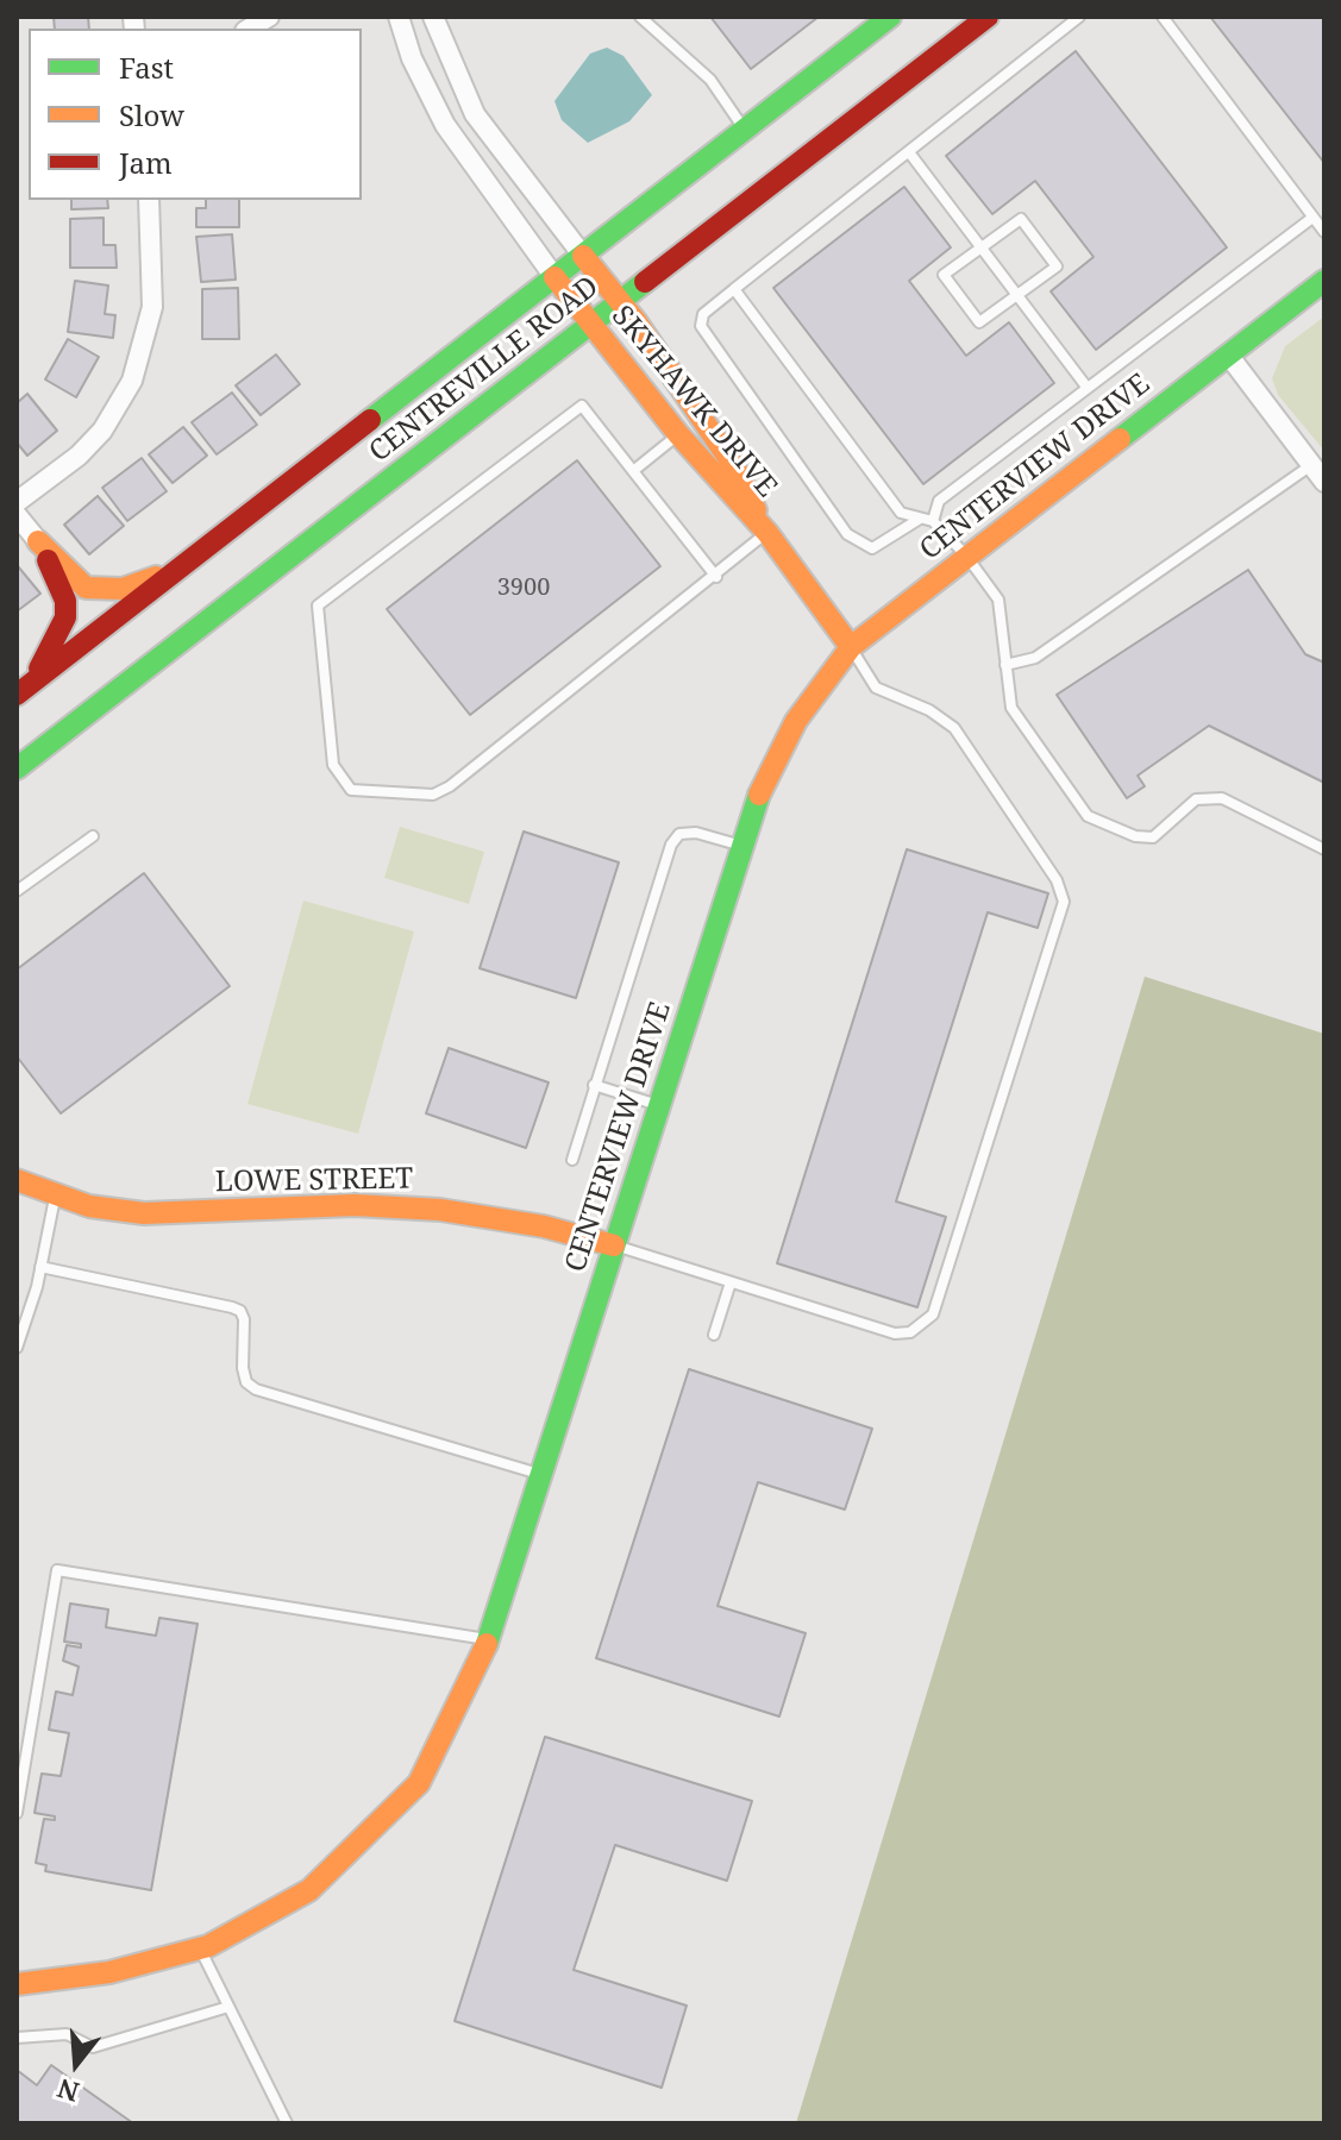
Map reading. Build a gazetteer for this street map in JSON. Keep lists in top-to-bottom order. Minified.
{"streets":{"street":["CENTREVILLE ROAD","SKYHAWK DRIVE","CENTERVIEW DRIVE","LOWE STREET"]},"crossings":[["CENTREVILLE ROAD","SKYHAWK DRIVE"],["SKYHAWK DRIVE","CENTERVIEW DRIVE"],["CENTERVIEW DRIVE","LOWE STREET"]],"house_numbers":["3900"],"legend":["Fast","Slow","Jam"],"north":"bottom"}
